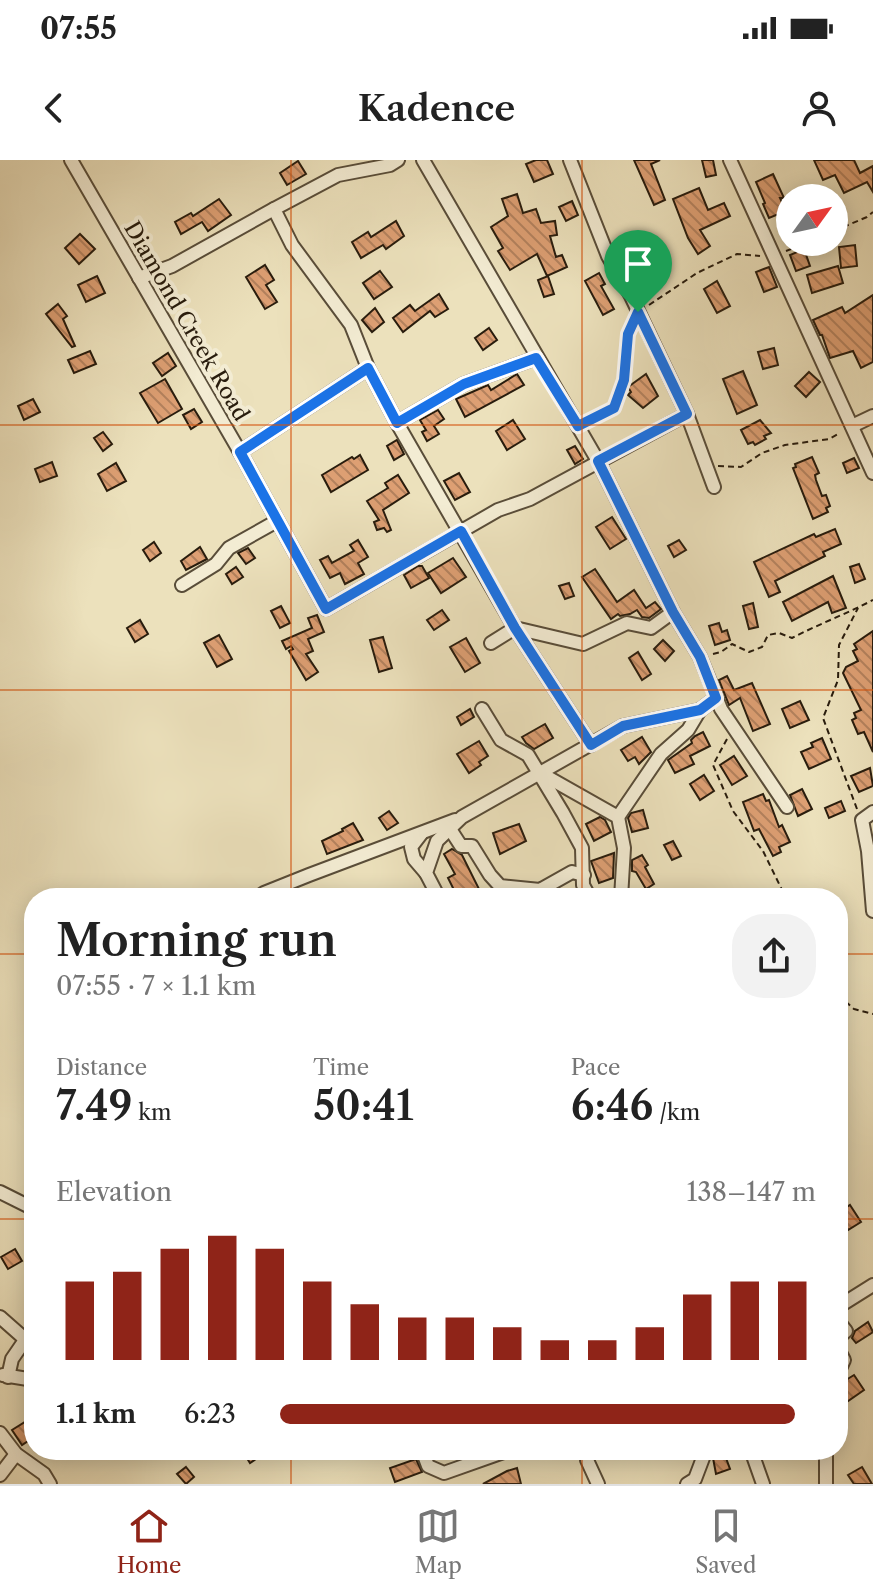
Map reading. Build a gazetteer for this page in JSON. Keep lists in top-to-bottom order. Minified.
{"streets":{"street":["Diamond Creek Road"]},"north":"top right","page":{"status":"07:55","header":"Kadence","heading":["Morning run","07:55 · 7 × 1.1 km"],"stats":[["Distance","7.49 km"],["Time","50:41"],["Pace","6:46 /km"]],"chart":["Elevation","138–147 m"],"list":[{"name":"1.1 km","note":"6:23"}],"tabs":["Home","Map","Saved"]}}
